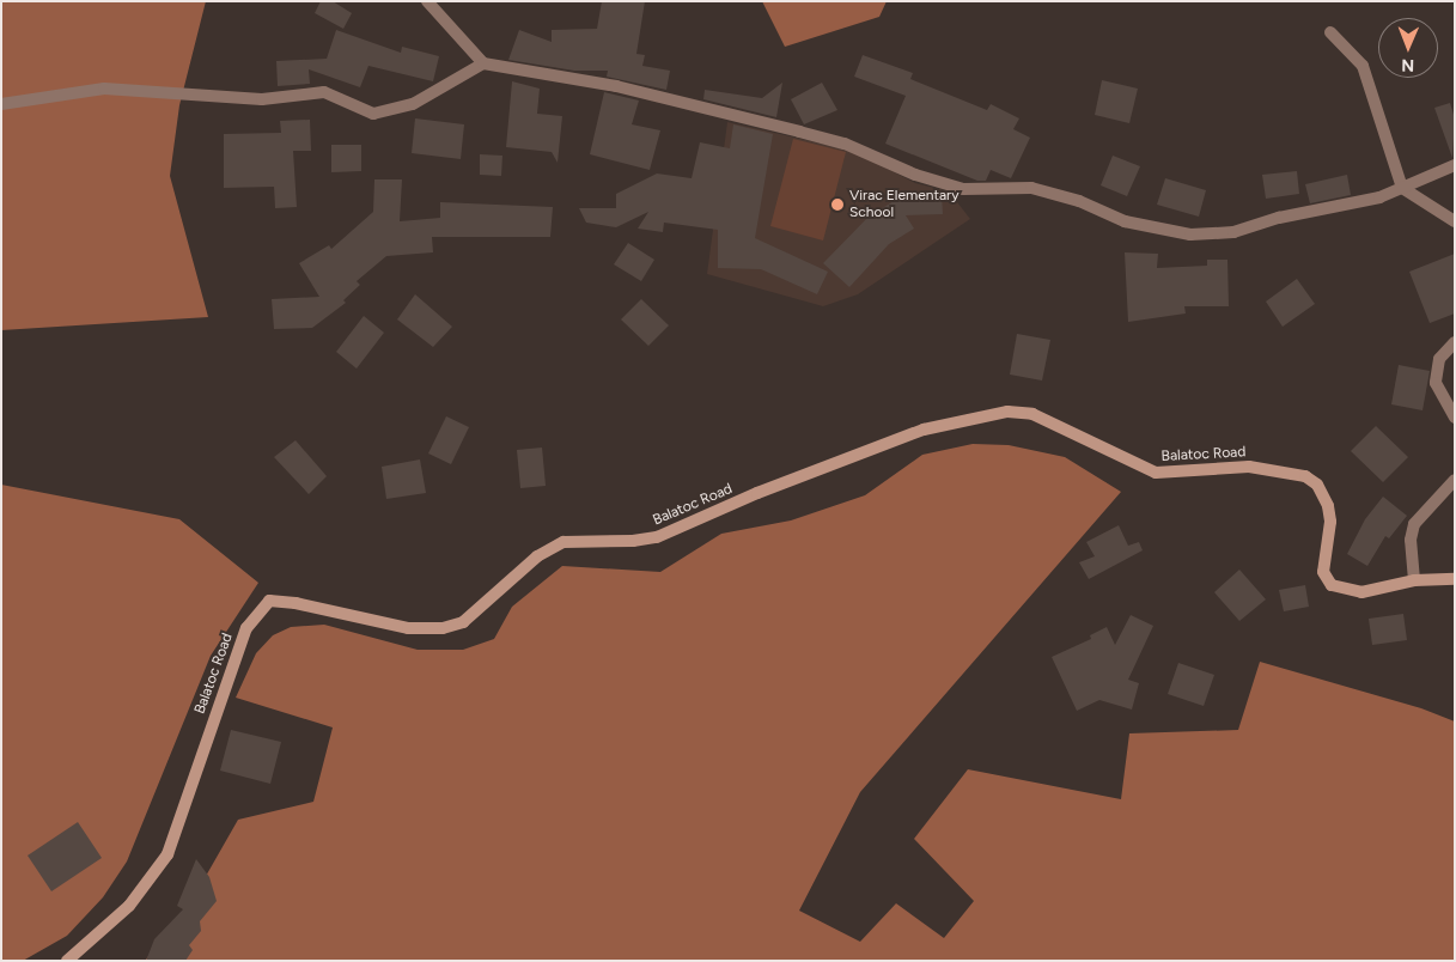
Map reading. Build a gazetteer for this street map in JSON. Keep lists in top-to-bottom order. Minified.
{"streets":{"main road":["Balatoc Road"]},"places":["Virac Elementary School"],"north":"bottom"}
